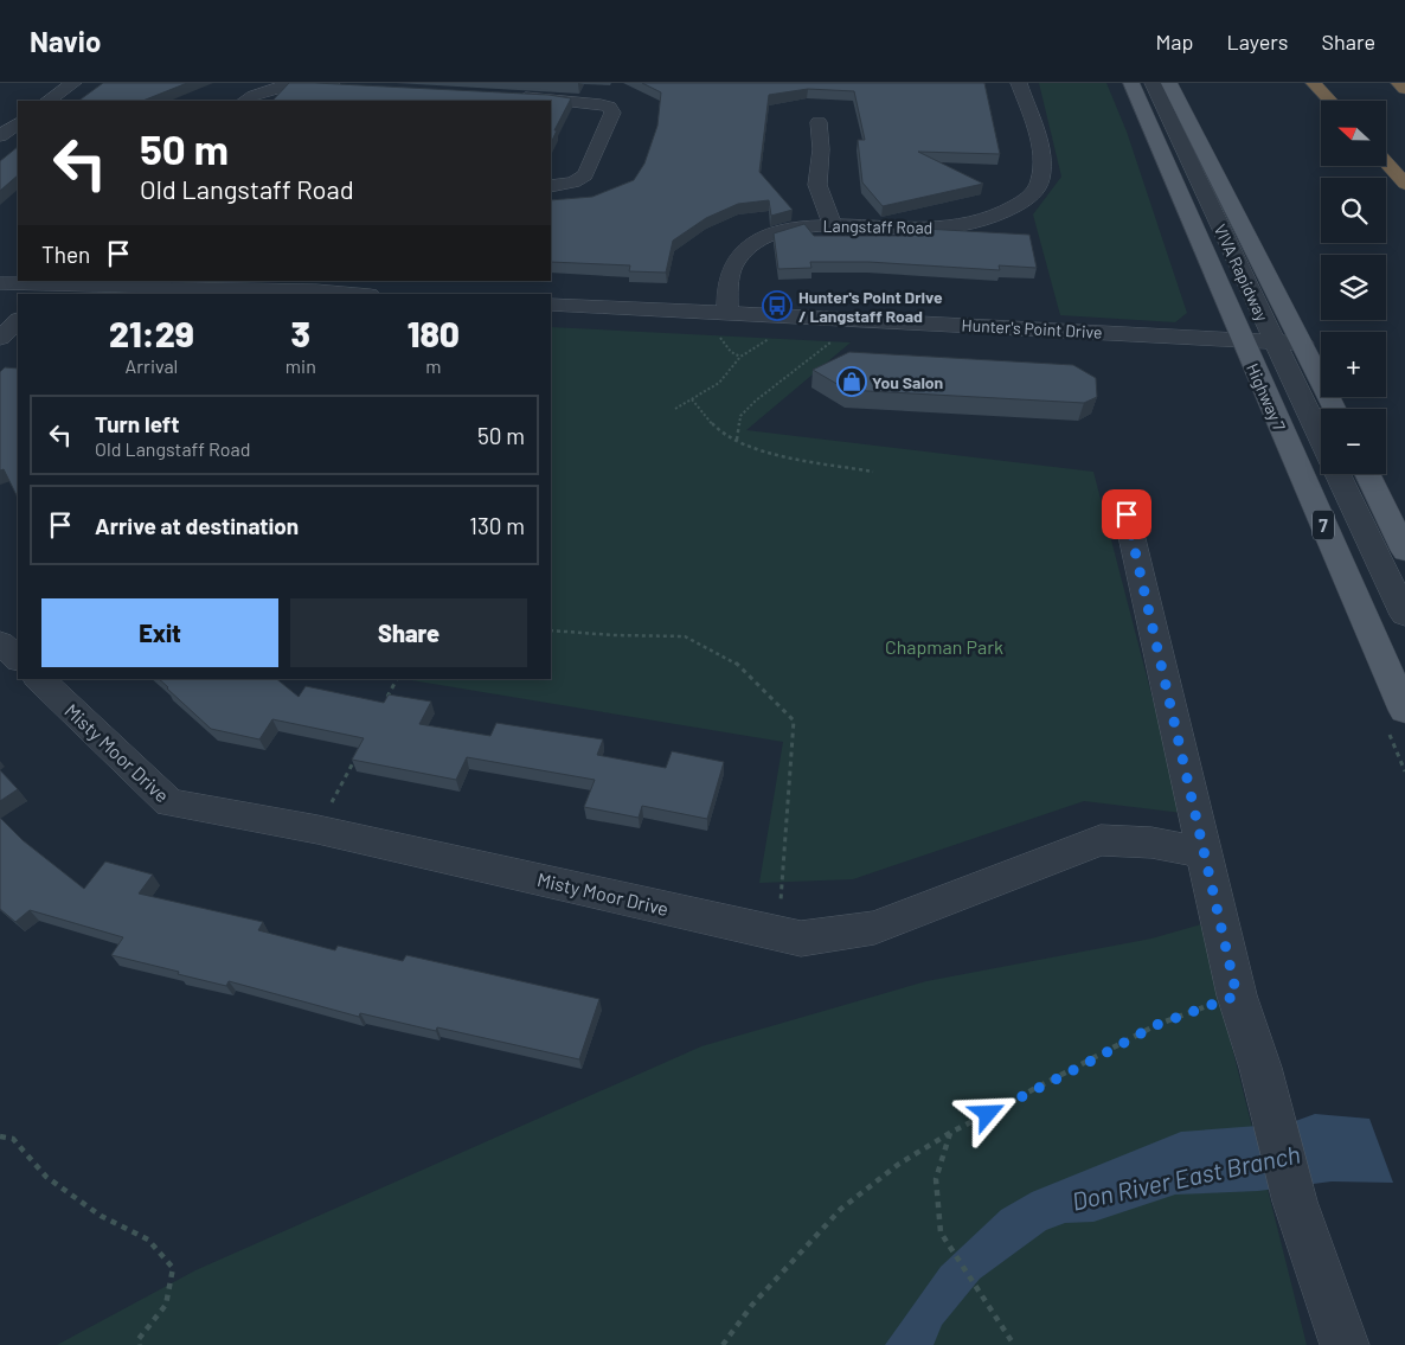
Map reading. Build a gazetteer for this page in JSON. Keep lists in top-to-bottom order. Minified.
{"streets":{"main road":["Highway 7","7"],"street":["Langstaff Road","VIVA Rapidway","Hunter's Point Drive","Misty Moor Drive"]},"crossings":[["Langstaff Road","Hunter's Point Drive"],["VIVA Rapidway","Hunter's Point Drive"],["Hunter's Point Drive","Highway 7"]],"water":["Don River East Branch"],"parks":["Chapman Park"],"places":{"bus stop":["Hunter's Point Drive / Langstaff Road"],"shop":["You Salon"]},"north":"left","page":{"header":"Navio","nav":["Map","Layers","Share"],"map_buttons":["+","−"],"turn":["50 m","Old Langstaff Road"],"then":"Then","eta":["21:29","Arrival","3","min","180","m"],"list":[{"name":"Turn left","note":"Old Langstaff Road","value":"50 m"},{"name":"Arrive at destination","value":"130 m"}],"buttons":["Exit","Share"]}}
